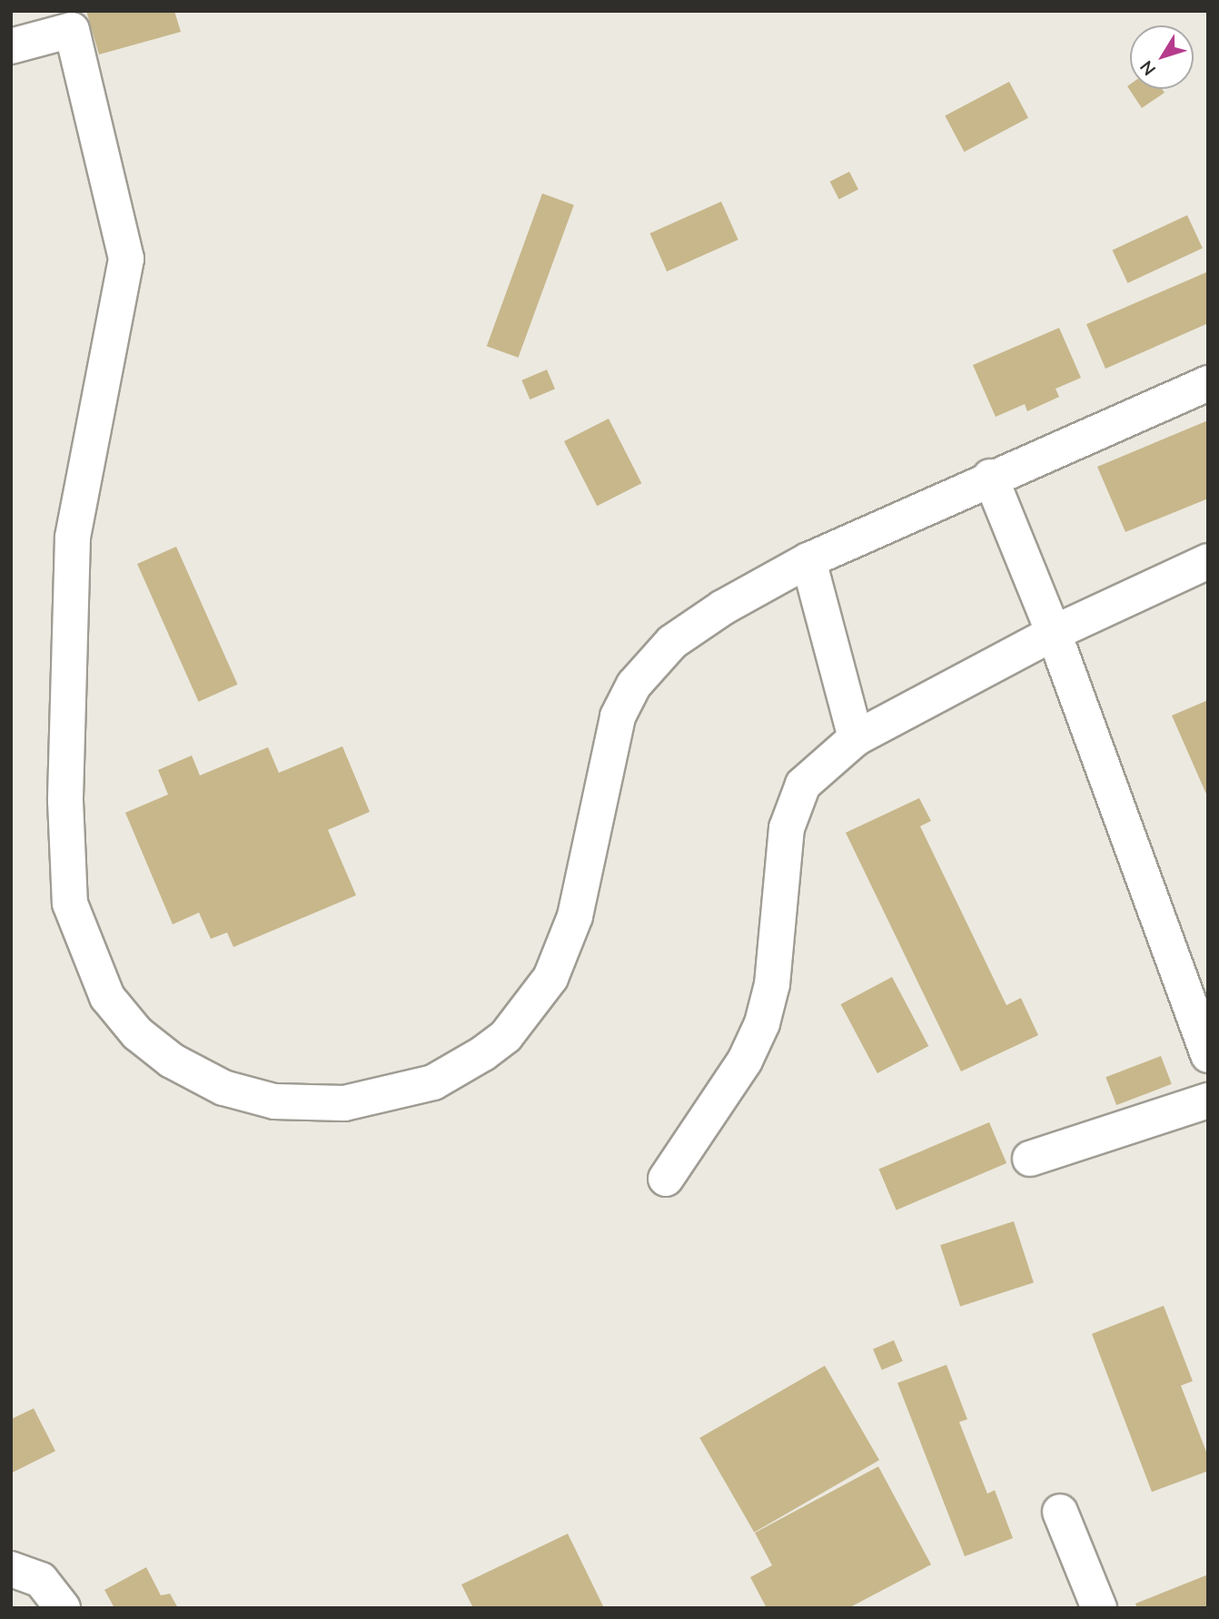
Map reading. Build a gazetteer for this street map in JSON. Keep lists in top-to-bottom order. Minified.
{"north":"bottom left"}
